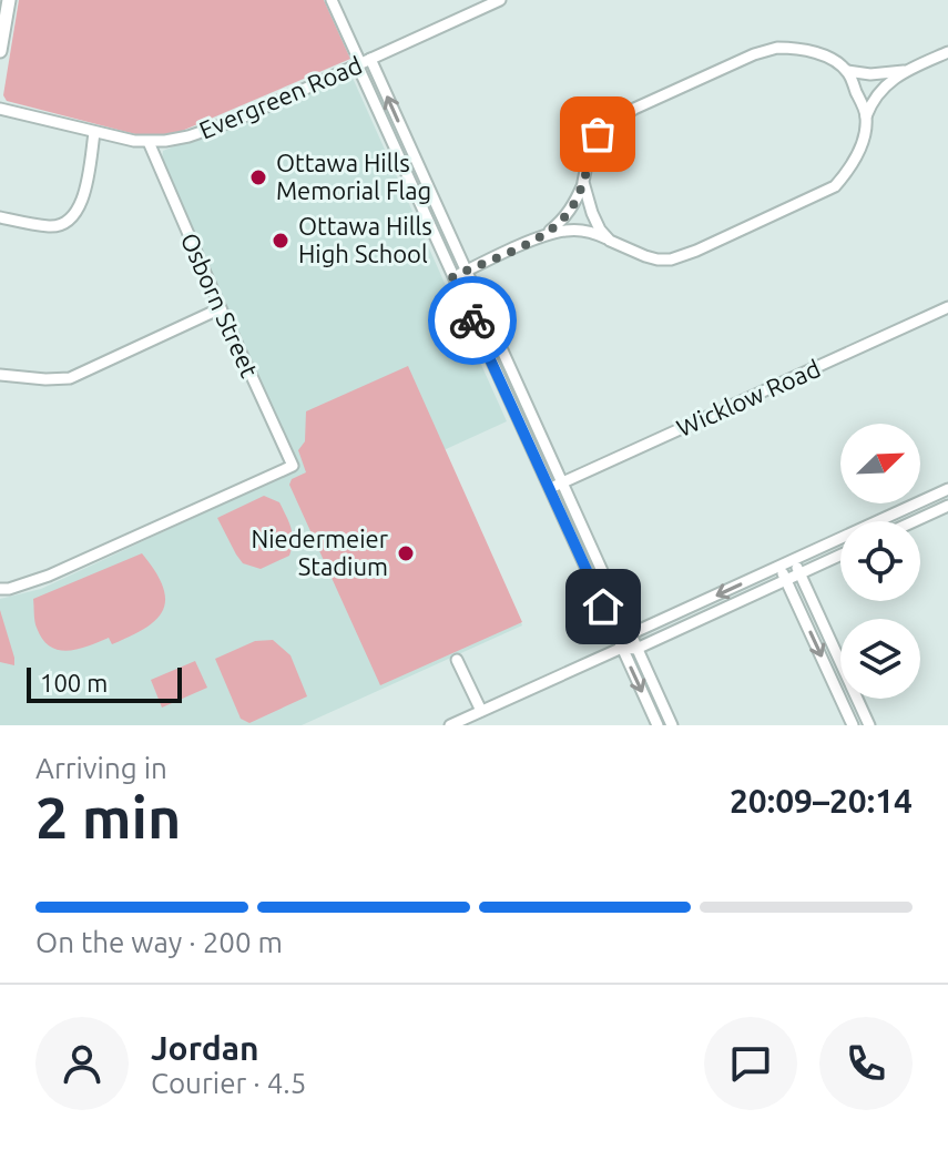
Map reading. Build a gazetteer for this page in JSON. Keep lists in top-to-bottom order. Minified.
{"streets":{"street":["Evergreen Road","Osborn Street","Wicklow Road"]},"crossings":[["Evergreen Road","Osborn Street"]],"places":["Ottawa Hills Memorial Flag","Ottawa Hills High School","Niedermeier Stadium"],"scale_bar":"100 m","north":"top right","page":{"scale":"100 m","heading":["2 min","Arriving in","20:09–20:14"],"panel":["Jordan","Courier · 4.5"],"bar":"On the way · 200 m"}}
